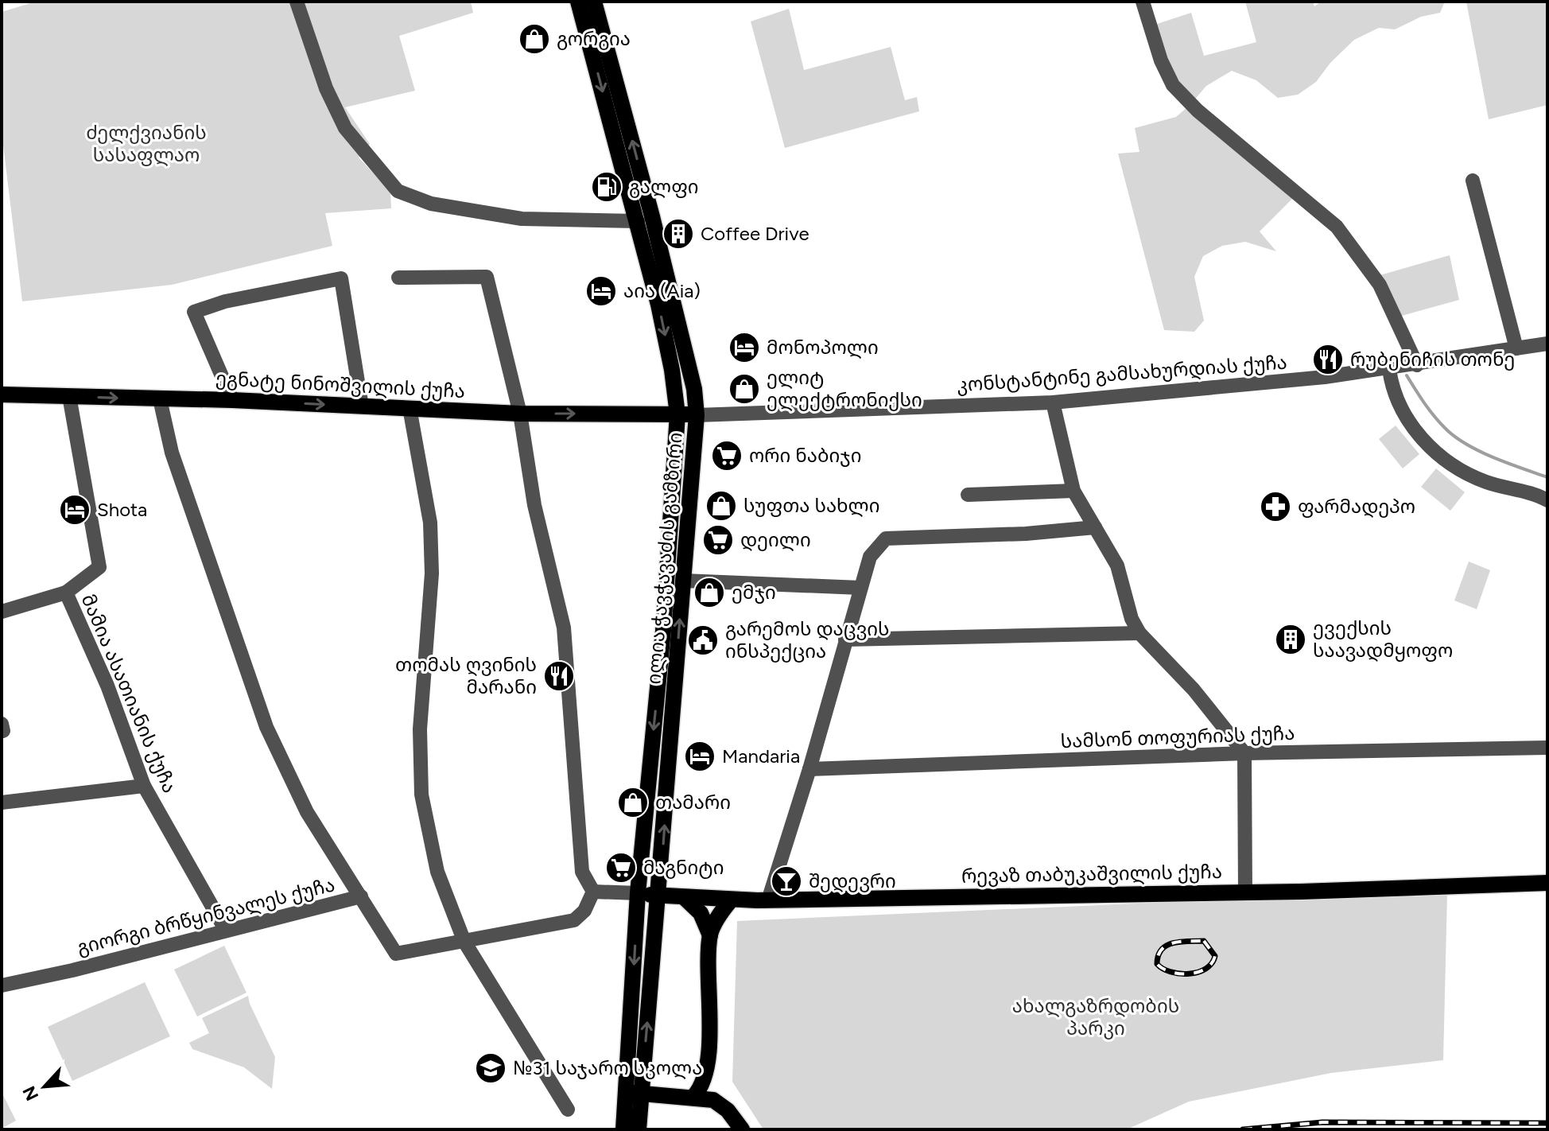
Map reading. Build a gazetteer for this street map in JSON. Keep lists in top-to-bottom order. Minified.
{"streets":{"main road":["ეგნატე ნინოშვილის ქუჩა","ილია ჭავჭავაძის გამზირი","რევაზ თაბუკაშვილის ქუჩა"],"street":["კონსტანტინე გამსახურდიას ქუჩა","მამია ასათიანის ქუჩა","სამსონ თოფურიას ქუჩა","გიორგი ბრწყინვალეს ქუჩა"]},"crossings":[["კონსტანტინე გამსახურდიას ქუჩა","ეგნატე ნინოშვილის ქუჩა"],["კონსტანტინე გამსახურდიას ქუჩა","ილია ჭავჭავაძის გამზირი"],["ეგნატე ნინოშვილის ქუჩა","ილია ჭავჭავაძის გამზირი"],["ეგნატე ნინოშვილის ქუჩა","მამია ასათიანის ქუჩა"],["ილია ჭავჭავაძის გამზირი","რევაზ თაბუკაშვილის ქუჩა"],["მამია ასათიანის ქუჩა","გიორგი ბრწყინვალეს ქუჩა"]],"one_way":["ეგნატე ნინოშვილის ქუჩა"],"parks":["ძელქვიანის სასაფლაო","ახალგაზრდობის პარკი"],"places":{"shop":["გორგია","ელიტ ელექტრონიქსი","სუფთა სახლი","ემჯი","თამარი"],"fuel station":["გალფი"],"building":["Coffee Drive","ევექსის საავადმყოფო"],"hotel":["აია (Aia)","მონოპოლი","Shota","Mandaria"],"restaurant":["რუბენიჩის თონე","თომას ღვინის მარანი"],"supermarket":["ორი ნაბიჯი","დეილი","მაგნიტი"],"pharmacy":["ფარმადეპო"],"public building":["გარემოს დაცვის ინსპექცია"],"bar":["შედევრი"],"school or university":["№31 საჯარო სკოლა"]},"north":"bottom left"}
